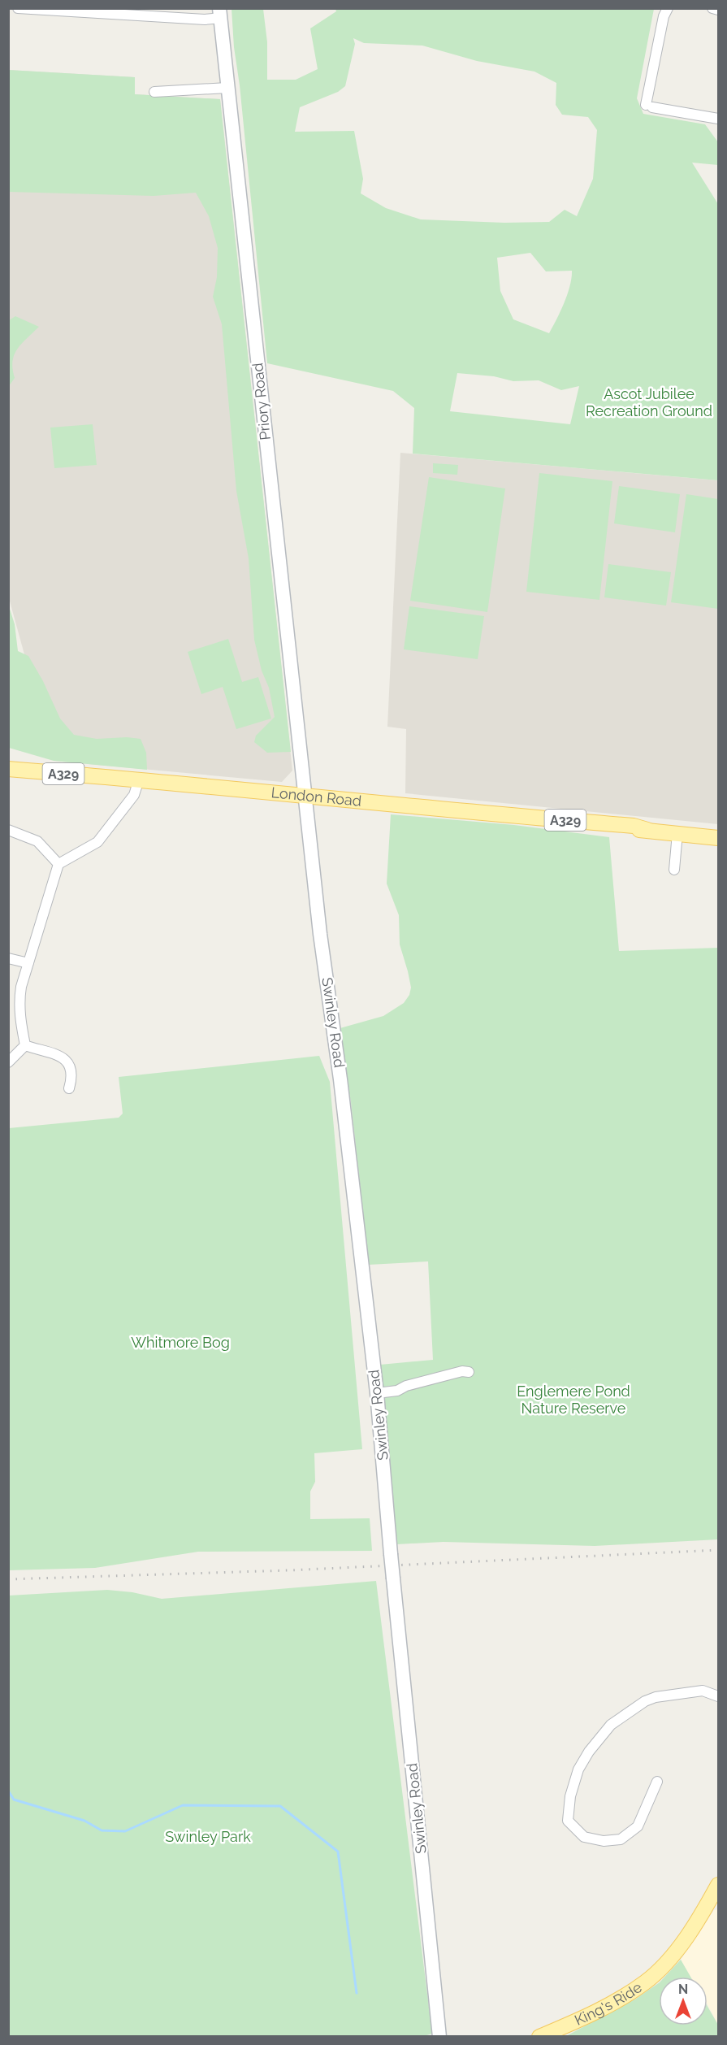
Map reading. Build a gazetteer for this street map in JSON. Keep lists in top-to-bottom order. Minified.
{"streets":{"main road":["Priory Road","A329","London Road","Swinley Road","King's Ride"]},"crossings":[["Priory Road","London Road"],["Priory Road","Swinley Road"],["London Road","Swinley Road"]],"parks":["Ascot Jubilee Recreation Ground","Whitmore Bog","Englemere Pond Nature Reserve","Swinley Park"],"north":"top"}
